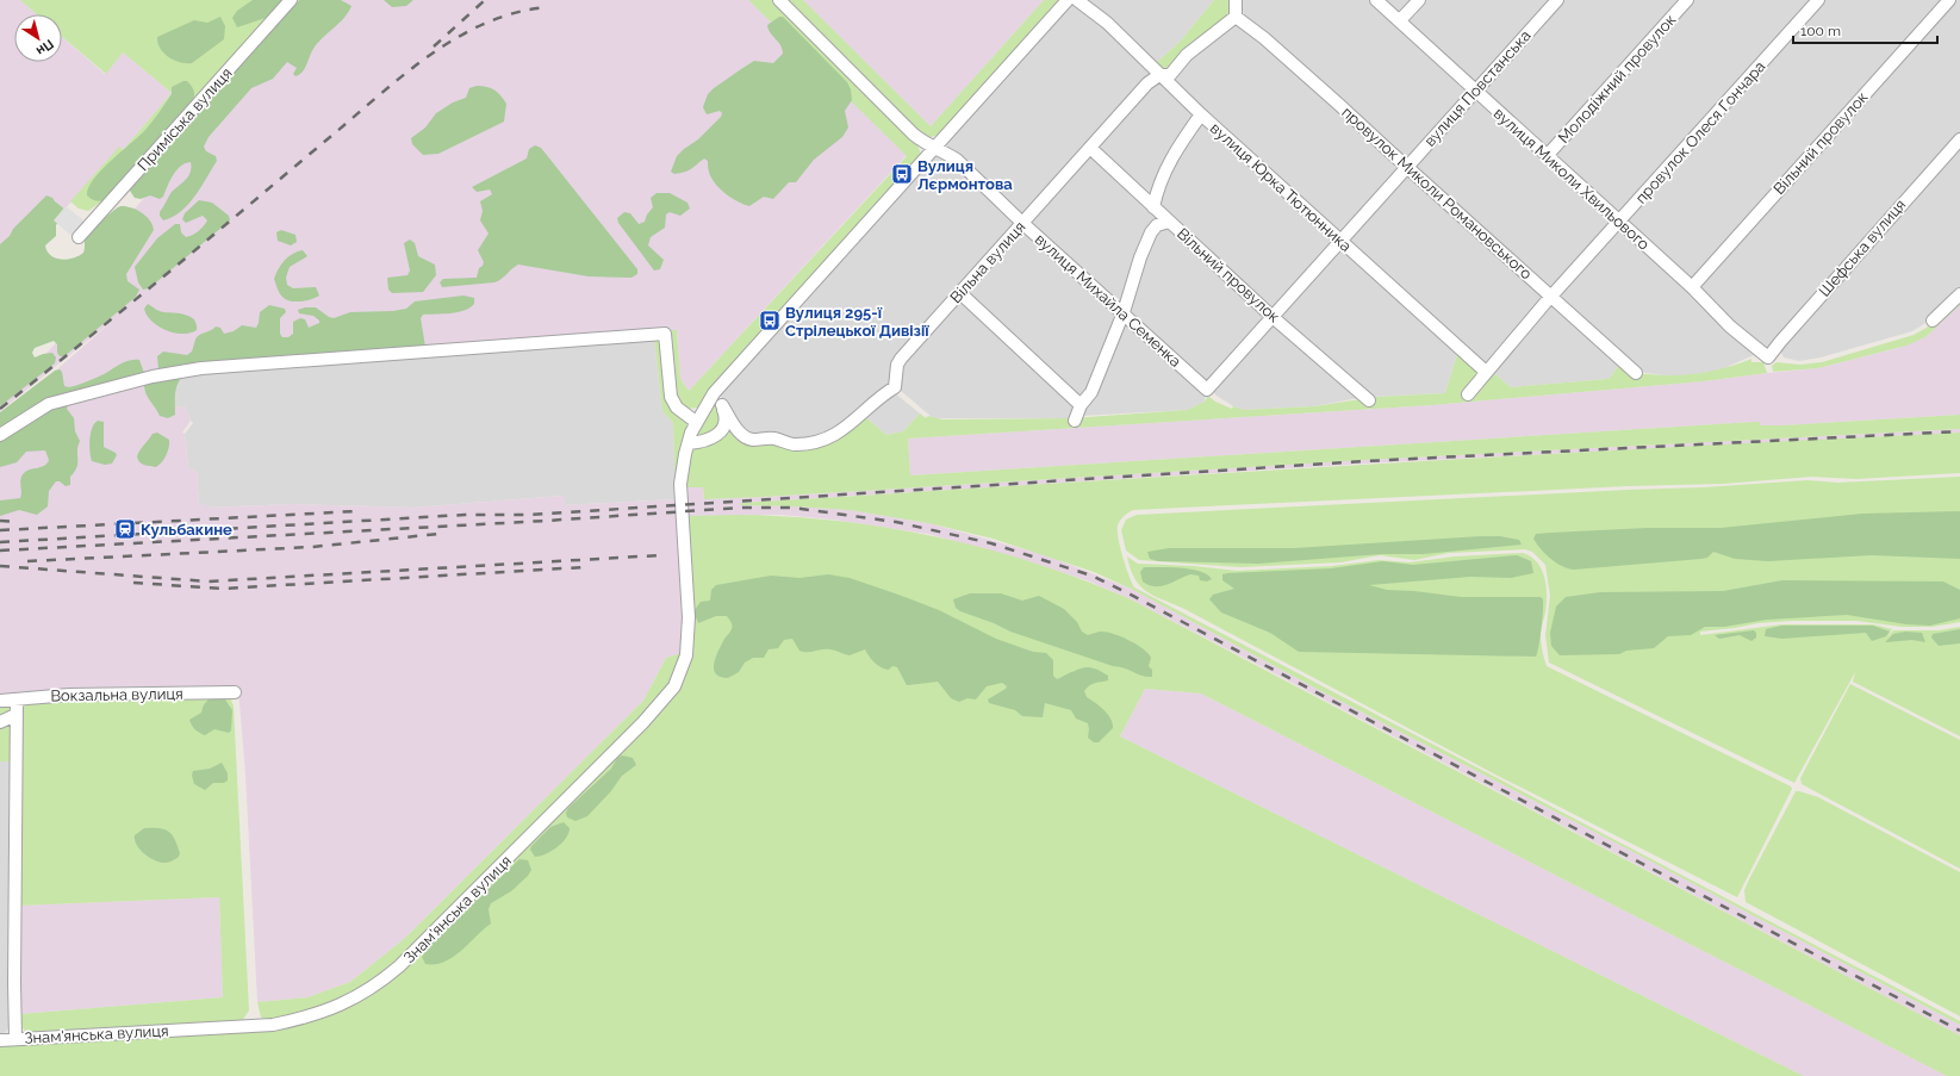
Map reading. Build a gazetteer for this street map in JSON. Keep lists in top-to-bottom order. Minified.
{"streets":{"street":["Молодіжний провулок","вулиця Повстанська","Приміська вулиця","провулок Олеся Гончара","Вільний провулок","вулиця Миколи Хвильового","вулиця Юрка Тютюнника","провулок Миколи Романовського","Шефська вулиця","Вільна вулиця","вулиця Михайла Семенка","Вокзальна вулиця","Знам'янська вулиця"]},"crossings":[["Молодіжний провулок","вулиця Миколи Хвильового"],["вулиця Повстанська","Вільний провулок"],["вулиця Повстанська","вулиця Миколи Хвильового"],["вулиця Повстанська","вулиця Юрка Тютюнника"],["вулиця Повстанська","провулок Миколи Романовського"],["вулиця Повстанська","вулиця Михайла Семенка"],["провулок Олеся Гончара","вулиця Миколи Хвильового"],["провулок Олеся Гончара","вулиця Юрка Тютюнника"],["провулок Олеся Гончара","провулок Миколи Романовського"],["Вільний провулок","вулиця Миколи Хвильового"],["Вільний провулок","Вільна вулиця"],["вулиця Миколи Хвильового","Шефська вулиця"],["вулиця Юрка Тютюнника","Вільна вулиця"],["провулок Миколи Романовського","Вільна вулиця"],["Вільна вулиця","вулиця Михайла Семенка"],["Вільна вулиця","Знам'янська вулиця"],["вулиця Михайла Семенка","Знам'янська вулиця"]],"places":{"bus stop":["Вулиця Лєрмонтова","Вулиця 295-ї Стрілецької Дивізії"],"station":["Кульбакине"]},"scale_bar":"100 m","north":"bottom right"}
